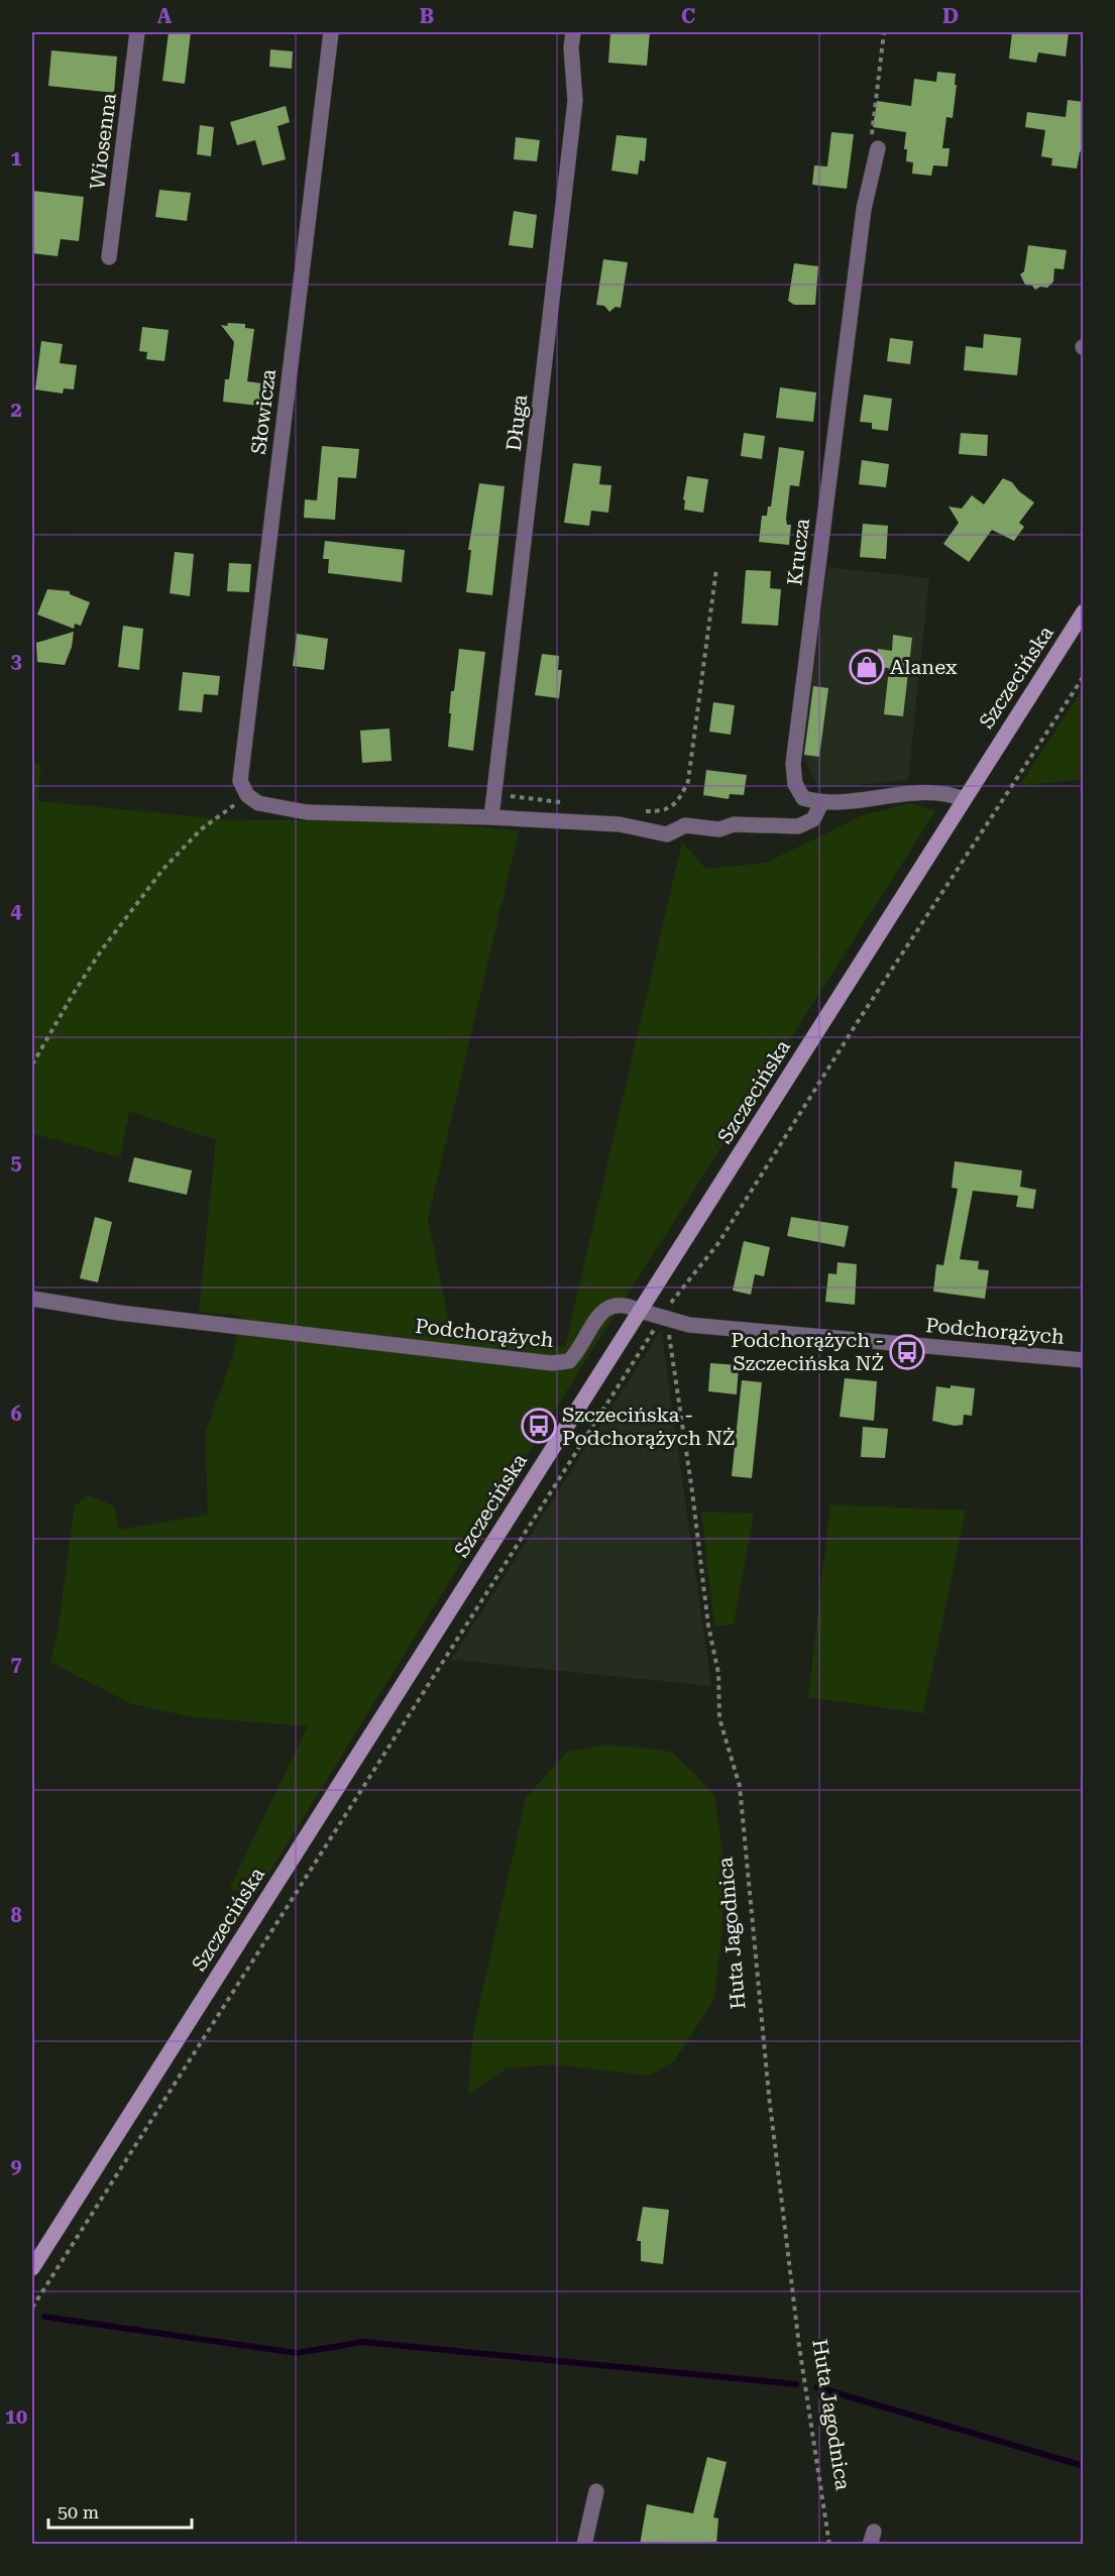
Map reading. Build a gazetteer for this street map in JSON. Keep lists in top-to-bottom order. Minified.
{"streets":{"main road":["Szczecińska"],"street":["Wiosenna","Słowicza","Długa","Krucza","Podchorążych"],"path":["Huta Jagodnica"]},"crossings":[["Szczecińska","Podchorążych"],["Podchorążych","Huta Jagodnica"]],"places":{"shop":["Alanex"],"bus stop":["Podchorążych - Szczecińska NŻ","Szczecińska - Podchorążych NŻ"]},"scale_bar":"50 m","grid":{"columns":["A","B","C","D"],"rows":["1","2","3","4","5","6","7","8","9","10"]}}
